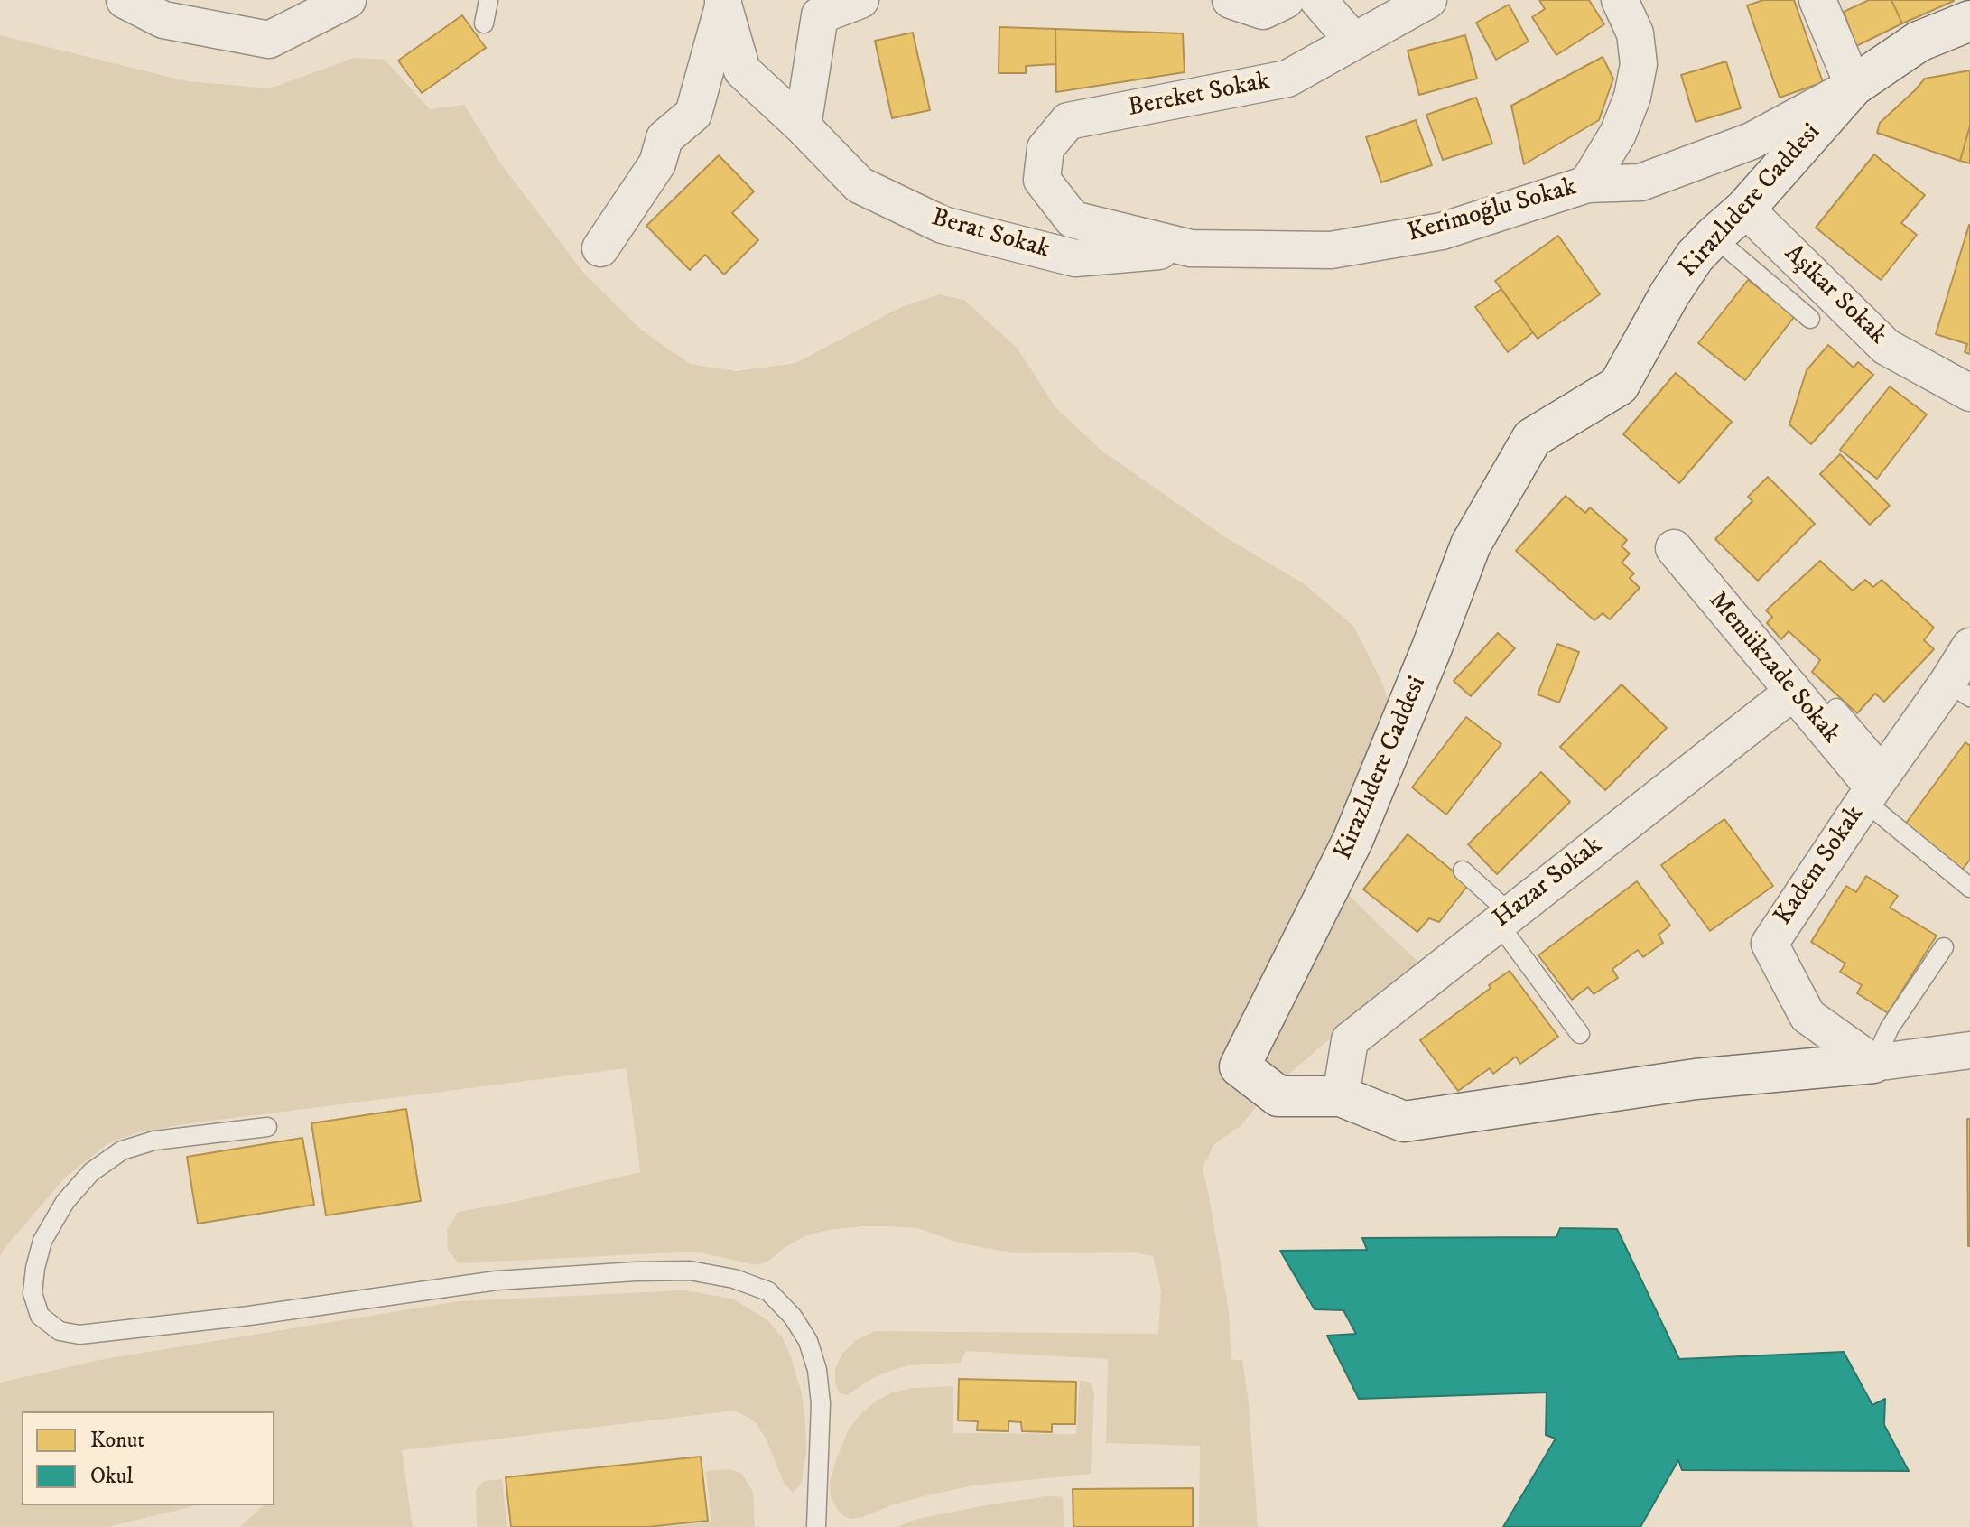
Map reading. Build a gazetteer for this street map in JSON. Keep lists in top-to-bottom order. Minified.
{"streets":{"street":["Bereket Sokak","Kirazlıdere Caddesi","Kerimoğlu Sokak","Berat Sokak","Aşikar Sokak","Memükzade Sokak","Kadem Sokak","Hazar Sokak"]},"crossings":[["Bereket Sokak","Kerimoğlu Sokak"],["Kirazlıdere Caddesi","Kerimoğlu Sokak"],["Kirazlıdere Caddesi","Aşikar Sokak"],["Kirazlıdere Caddesi","Kadem Sokak"],["Kirazlıdere Caddesi","Hazar Sokak"],["Kerimoğlu Sokak","Berat Sokak"],["Memükzade Sokak","Kadem Sokak"],["Memükzade Sokak","Hazar Sokak"]],"legend":["Konut","Okul"]}
